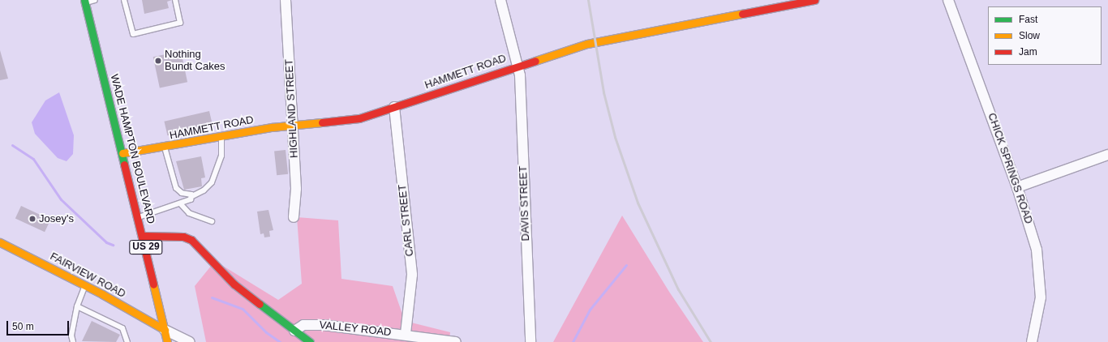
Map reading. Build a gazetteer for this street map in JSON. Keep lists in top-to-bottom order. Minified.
{"streets":{"street":["HAMMETT ROAD","HIGHLAND STREET","WADE HAMPTON BOULEVARD","CHICK SPRINGS ROAD","DAVIS STREET","CARL STREET","US 29","FAIRVIEW ROAD","VALLEY ROAD"]},"crossings":[["HAMMETT ROAD","HIGHLAND STREET"],["HAMMETT ROAD","WADE HAMPTON BOULEVARD"],["HAMMETT ROAD","DAVIS STREET"],["HAMMETT ROAD","CARL STREET"],["WADE HAMPTON BOULEVARD","FAIRVIEW ROAD"],["CARL STREET","VALLEY ROAD"]],"places":["Nothing Bundt Cakes","Josey's"],"legend":["Fast","Slow","Jam"],"scale_bar":"50 m"}
